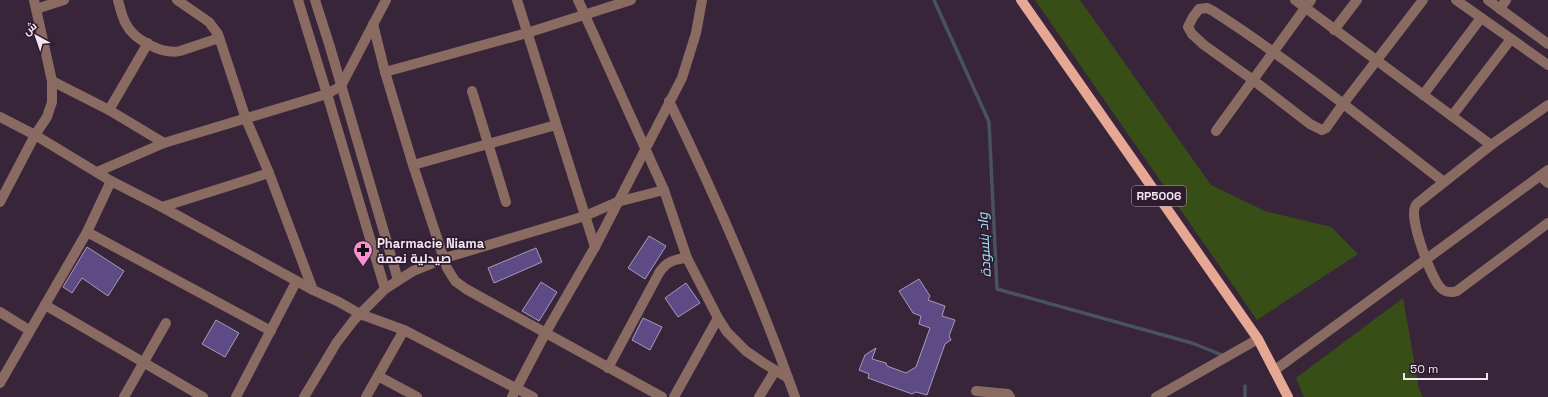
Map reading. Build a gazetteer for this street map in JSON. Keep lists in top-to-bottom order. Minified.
{"streets":{"main road":["RP5006"]},"water":["واد بنسودة"],"places":{"pharmacy":["Pharmacie Niama صيدلية نعمة"]},"scale_bar":"50 m","north":"top left"}
